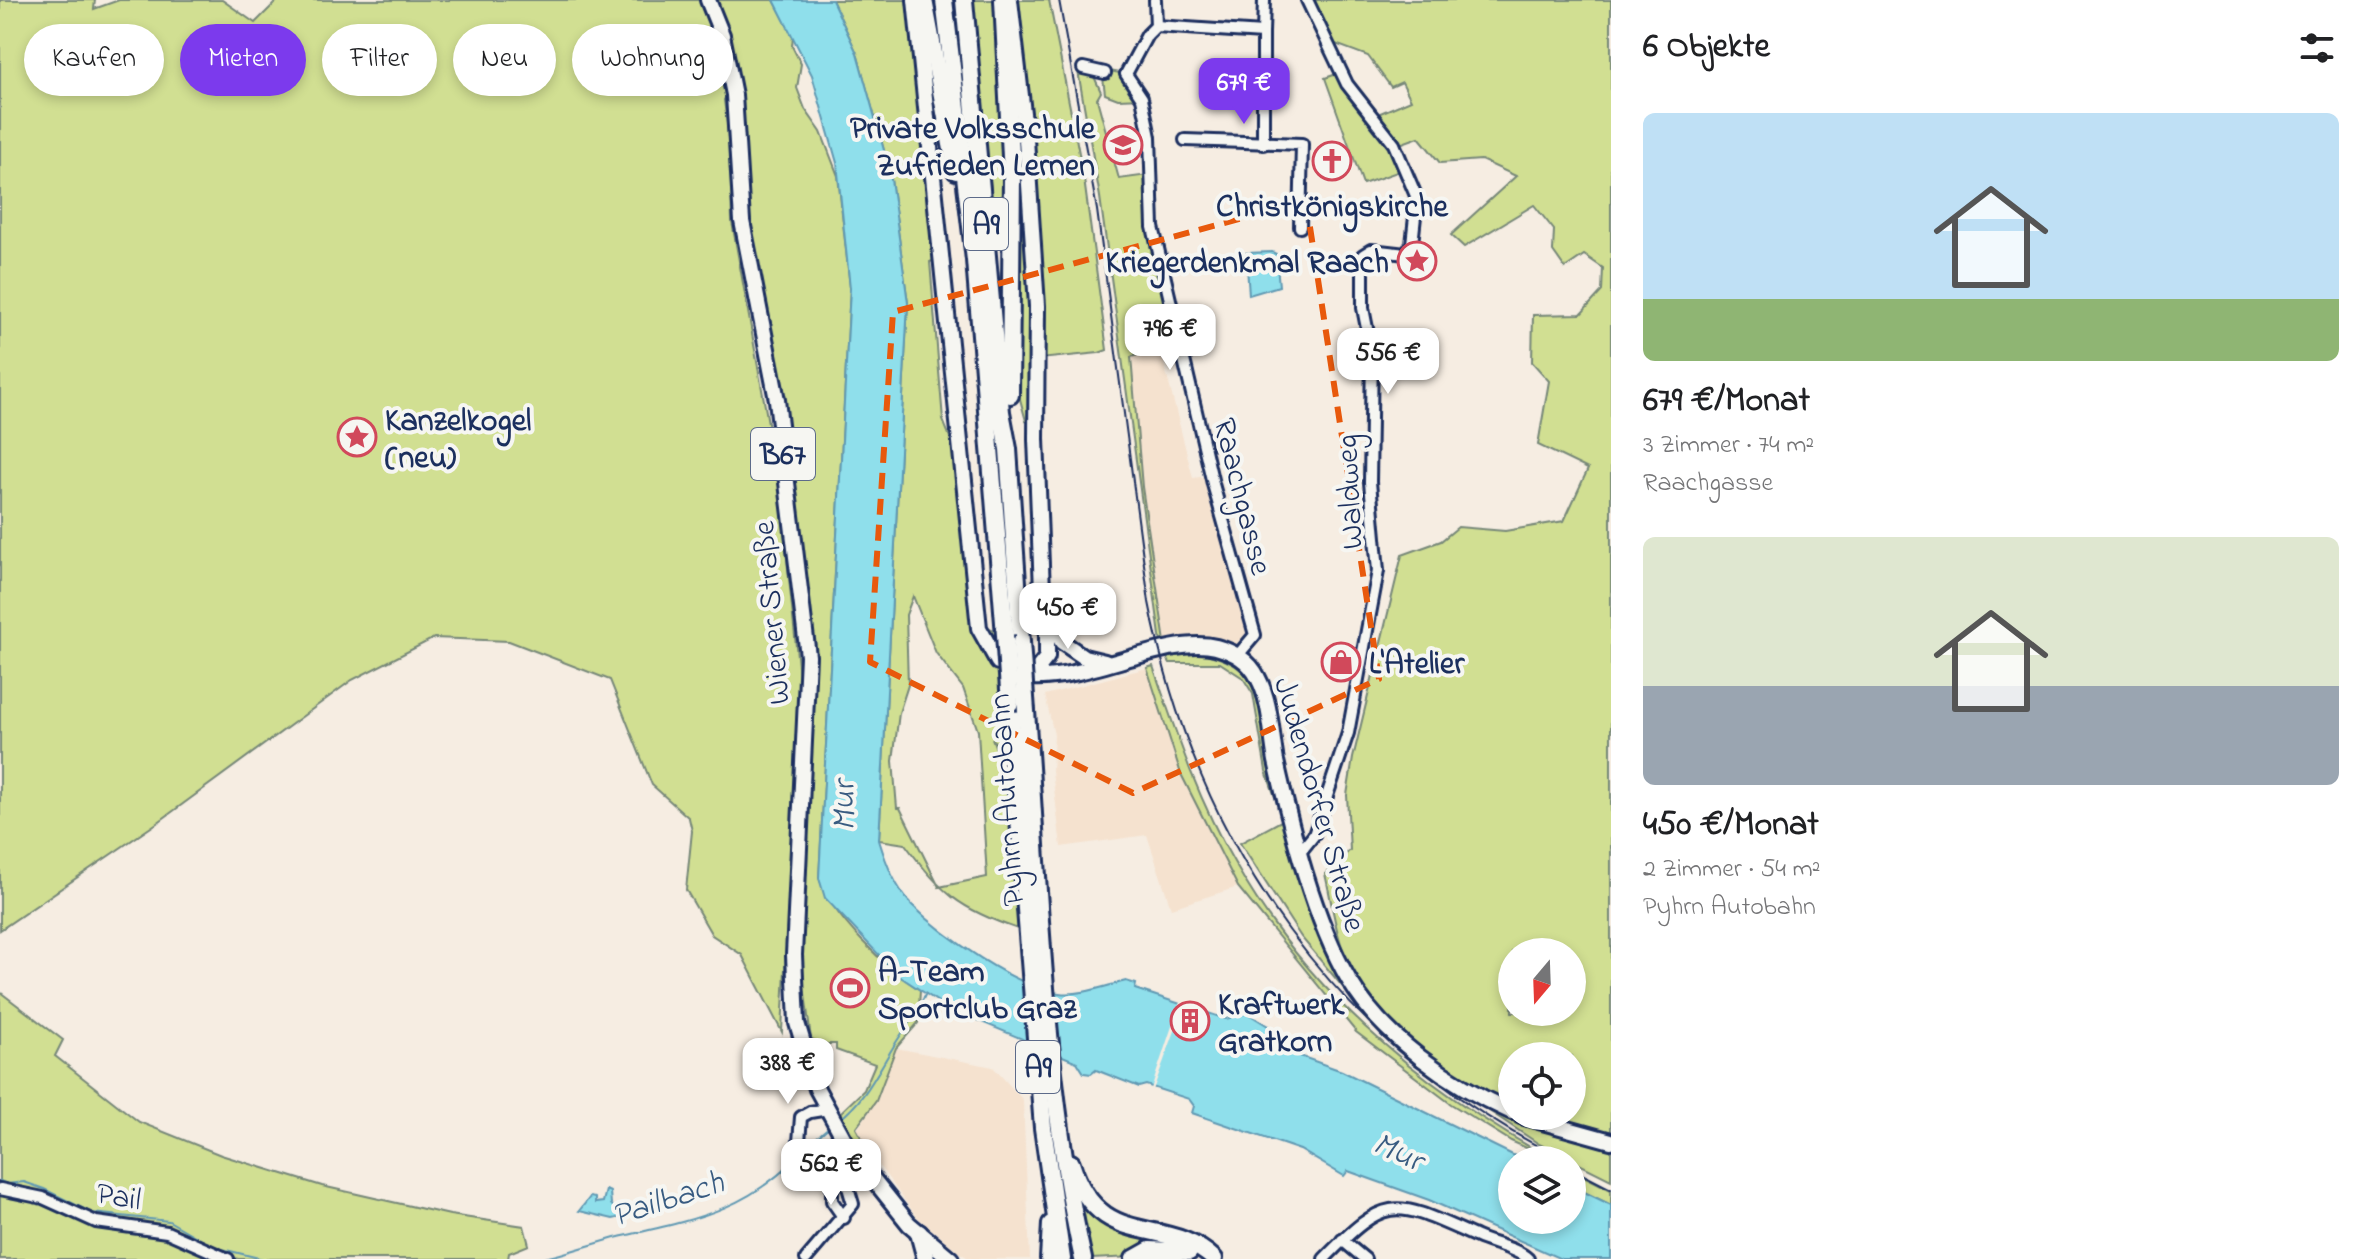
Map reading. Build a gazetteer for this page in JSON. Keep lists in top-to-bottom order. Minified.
{"streets":{"highway":["A9","Pyhrn Autobahn"],"main road":["B67","Wiener Straße","Judendorfer Straße"],"street":["Waldweg","Raachgasse","Pail"]},"crossings":[["B67","Wiener Straße"],["Waldweg","Judendorfer Straße"],["Raachgasse","Judendorfer Straße"]],"water":["Mur","Pailbach"],"places":{"school or university":["Private Volksschule Zufrieden Lernen"],"church":["Christkönigskirche"],"place":["Kriegerdenkmal Raach","Kanzelkogel (neu)"],"shop":["L'Atelier"],"sports":["A-Team Sportclub Graz"],"building":["Kraftwerk Gratkorn"]},"north":"bottom","page":{"heading":"6 Objekte","chip":["Kaufen","Mieten","Filter","Neu","Wohnung"],"price":["679 €","796 €","556 €","450 €","388 €","562 €"],"list":[{"name":"679 €/Monat","note":"3 Zimmer · 74 m² · Raachgasse"},{"name":"450 €/Monat","note":"2 Zimmer · 54 m² · Pyhrn Autobahn"}]}}
